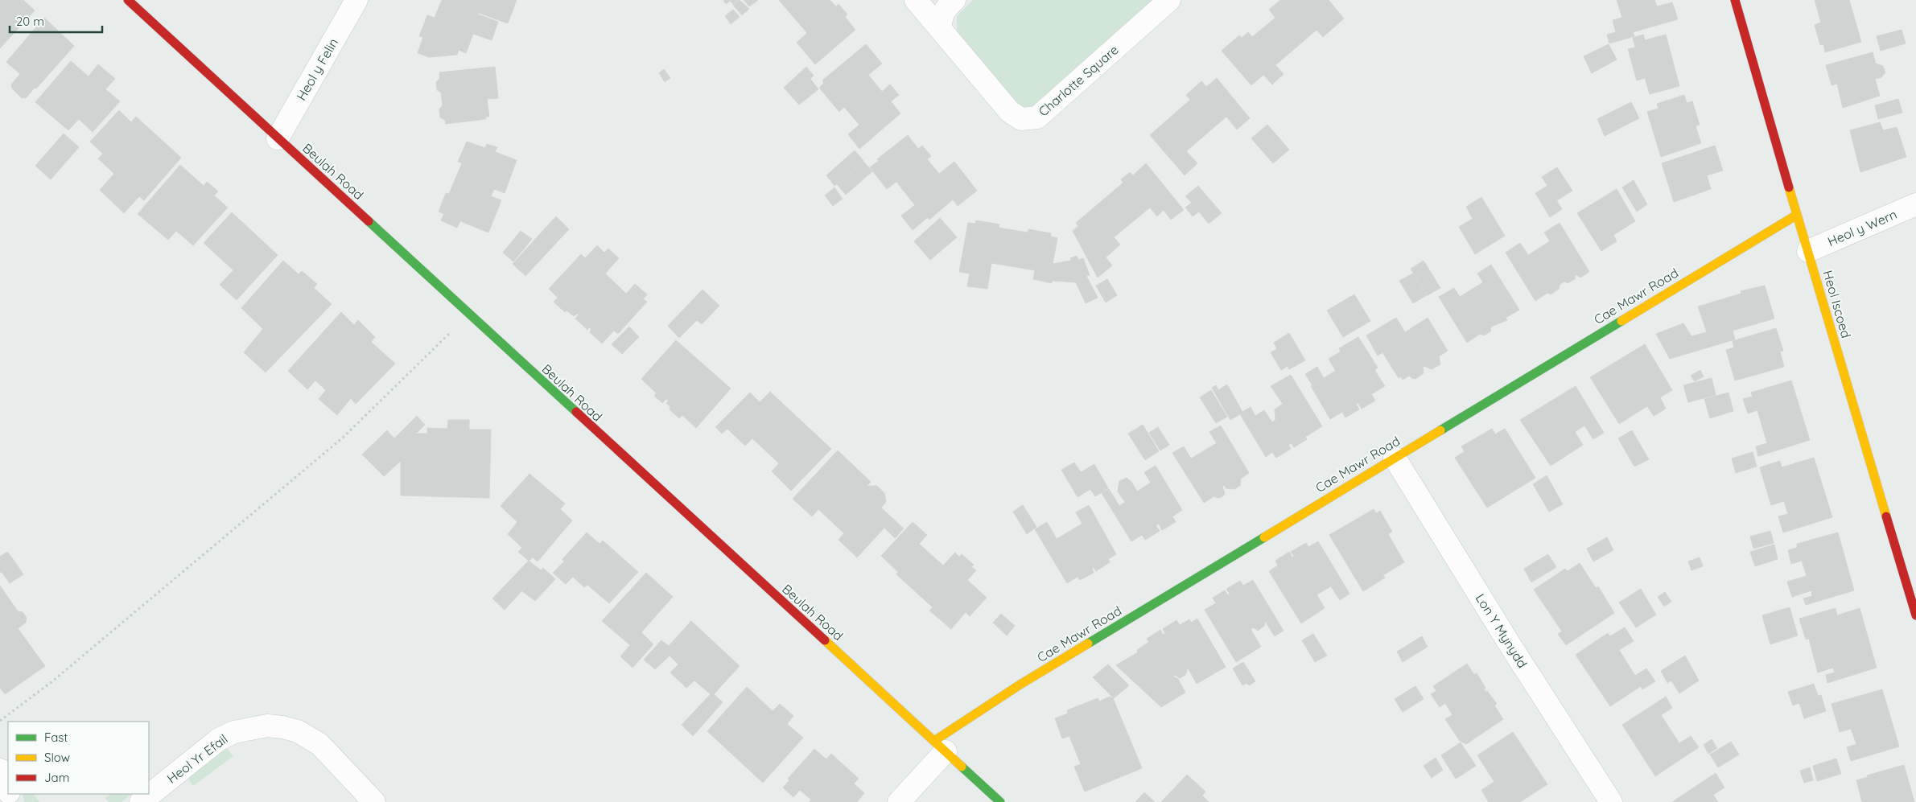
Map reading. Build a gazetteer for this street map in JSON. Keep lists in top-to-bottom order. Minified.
{"streets":{"street":["Heol y Felin","Charlotte Square","Beulah Road","Heol y Wern","Cae Mawr Road","Heol Iscoed","Lon Y Mynydd","Heol Yr Efail"]},"crossings":[["Heol y Felin","Beulah Road"],["Beulah Road","Cae Mawr Road"],["Heol y Wern","Heol Iscoed"],["Cae Mawr Road","Heol Iscoed"],["Cae Mawr Road","Lon Y Mynydd"]],"legend":["Fast","Slow","Jam"],"scale_bar":"20 m"}
